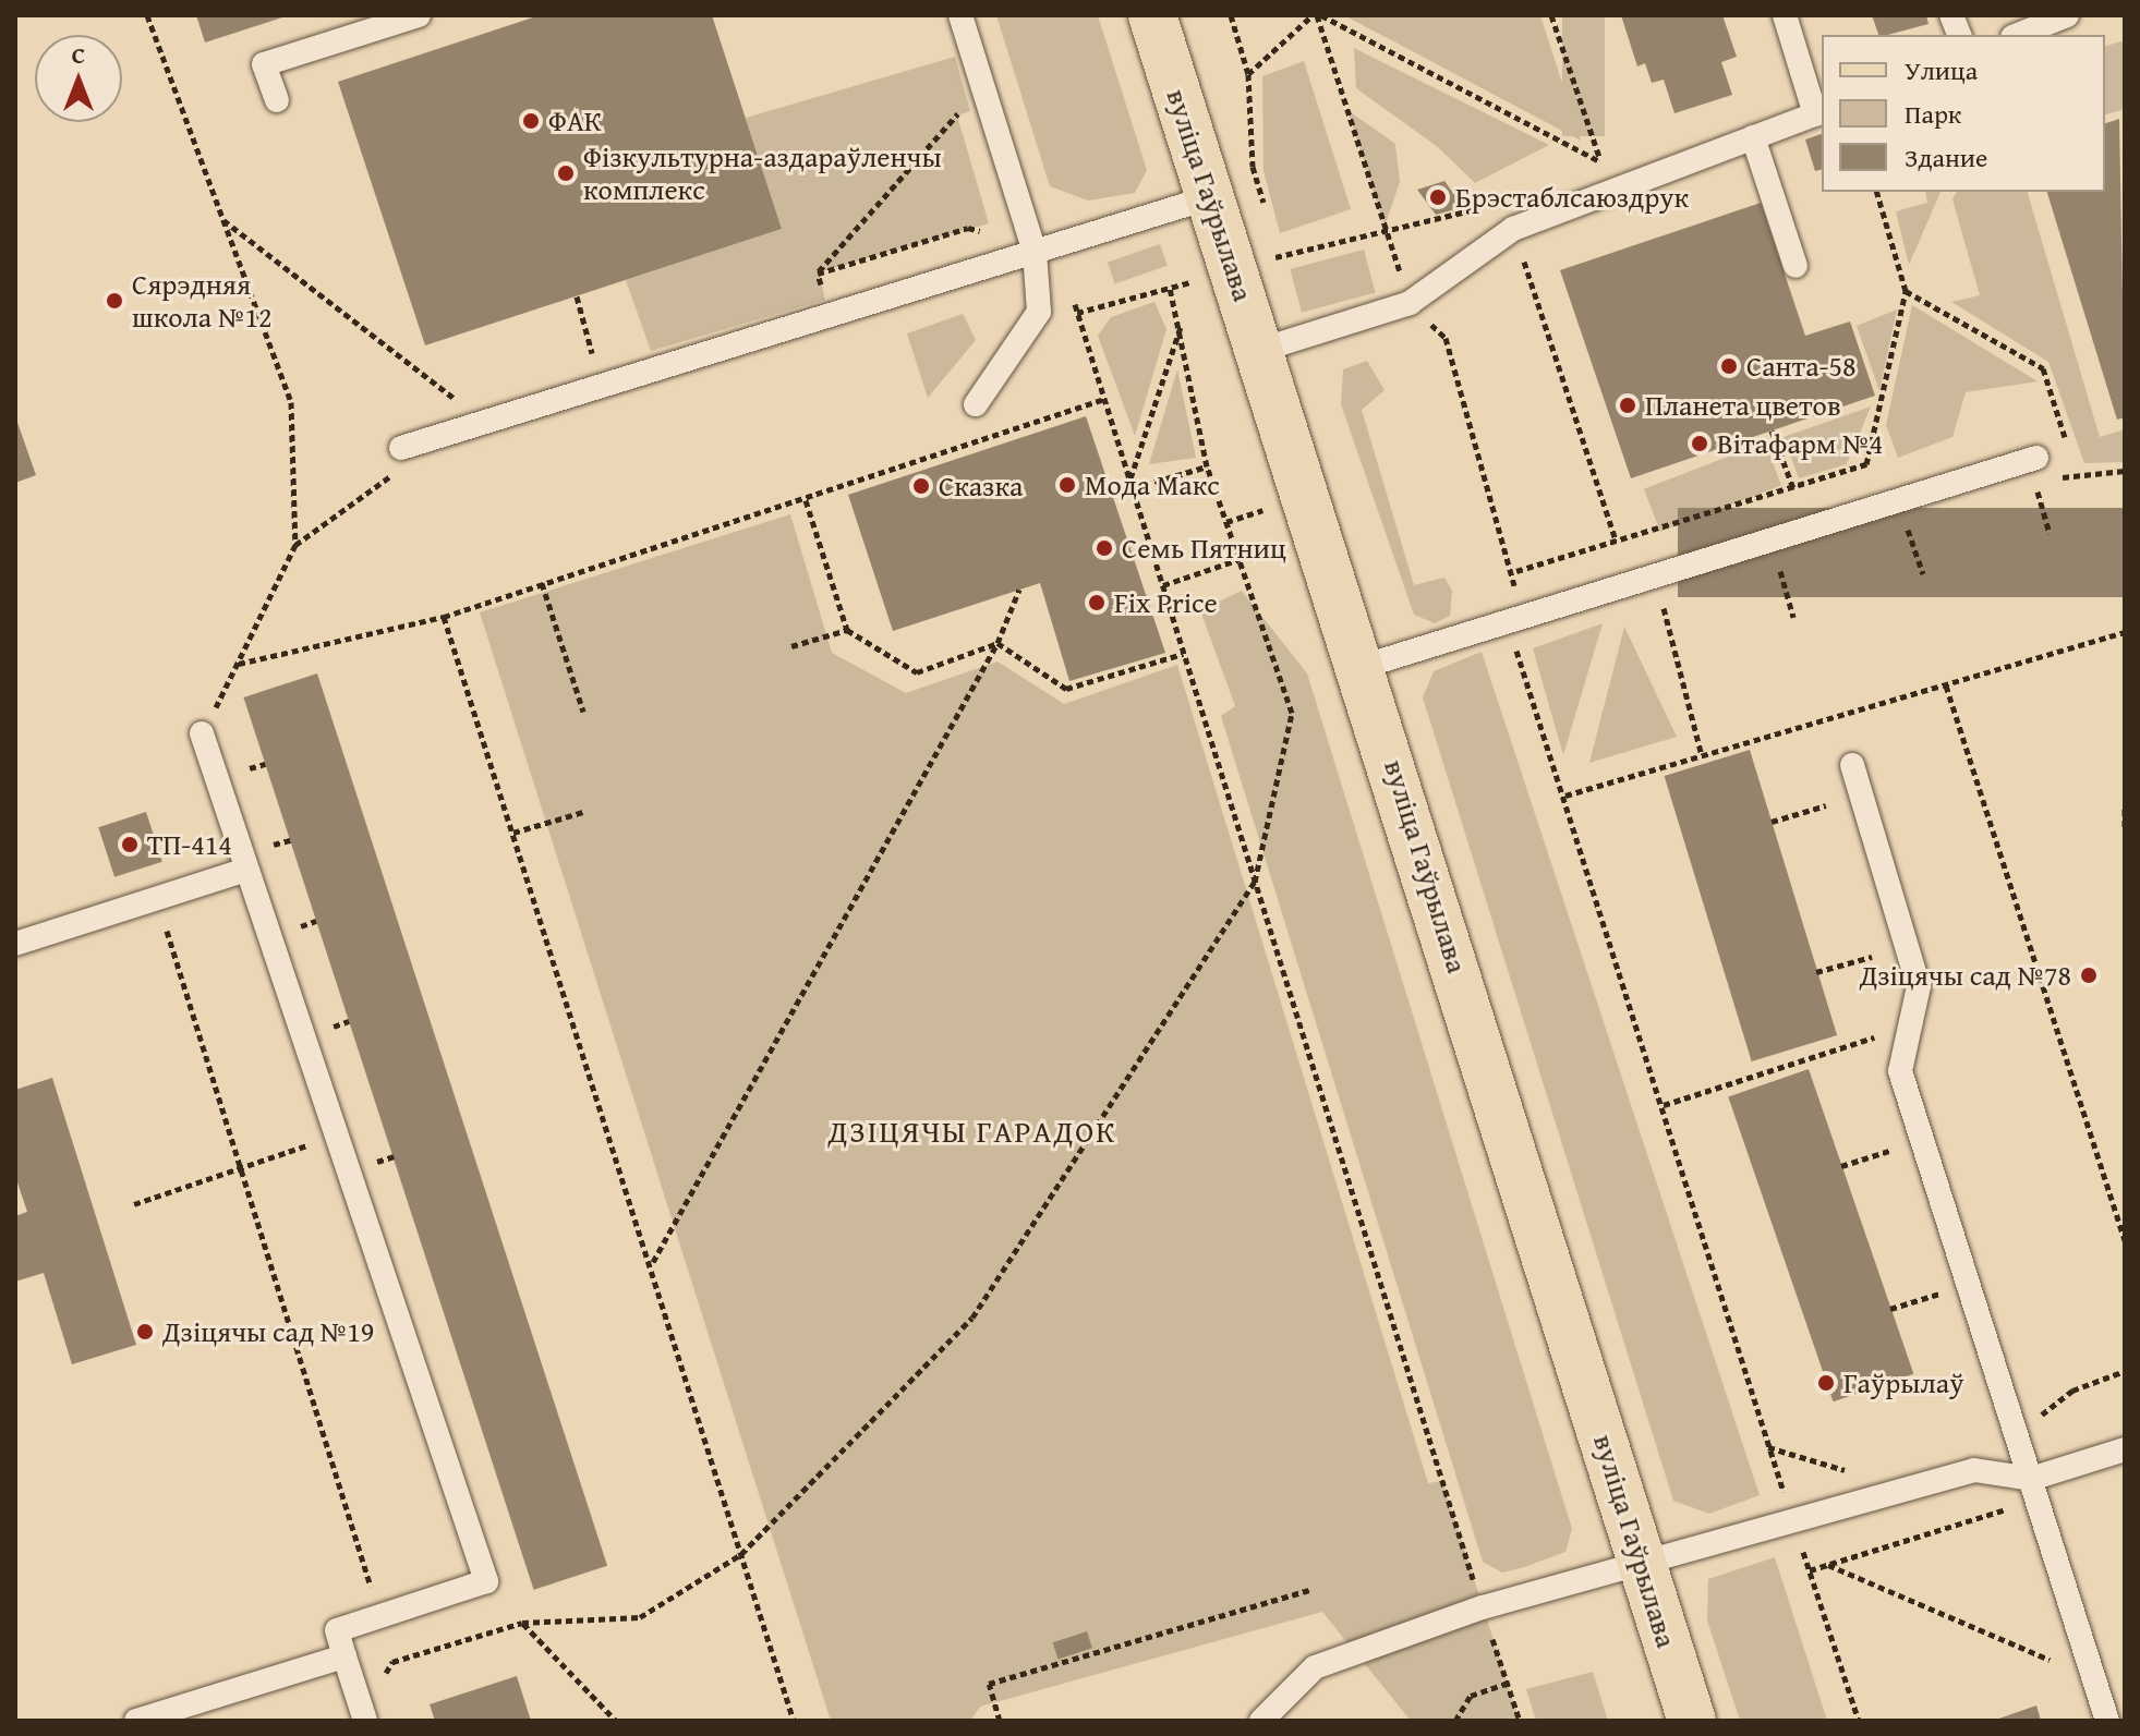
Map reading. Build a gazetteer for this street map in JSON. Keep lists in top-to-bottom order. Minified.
{"streets":{"main road":["вуліца Гаўрылава"]},"districts":["ДЗІЦЯЧЫ ГАРАДОК"],"places":["ФАК","Фізкультурна-аздараўленчы комплекс","Брэстаблсаюздрук","Сярэдняя школа №12","Санта-58","Планета цветов","Вітафарм №4","Мода Макс","Сказка","Семь Пятниц","Fix Price","ТП-414","Дзіцячы сад №78","Дзіцячы сад №19","Гаўрылаў"],"legend":["Улица","Парк","Здание"],"north":"top"}
